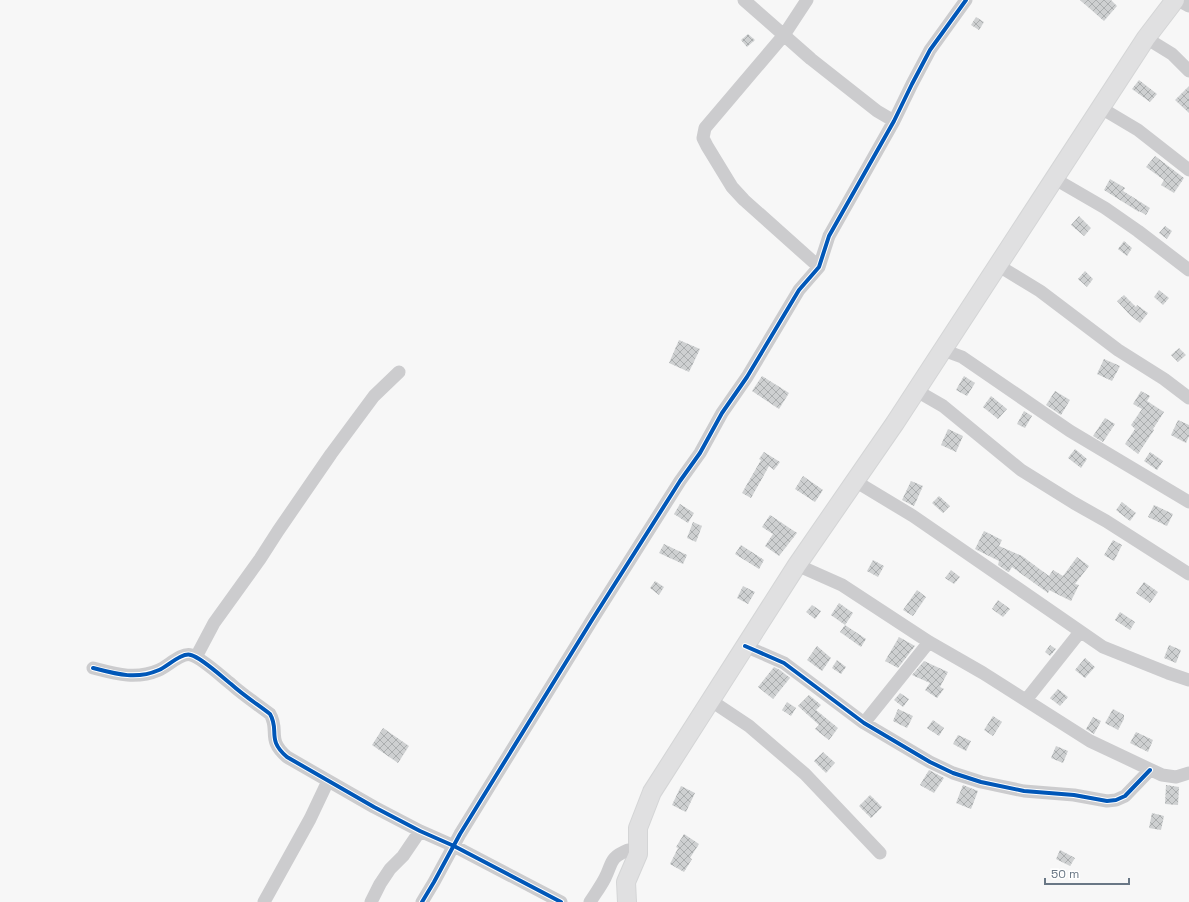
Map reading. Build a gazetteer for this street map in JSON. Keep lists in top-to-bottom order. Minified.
{"scale_bar":"50 m"}
